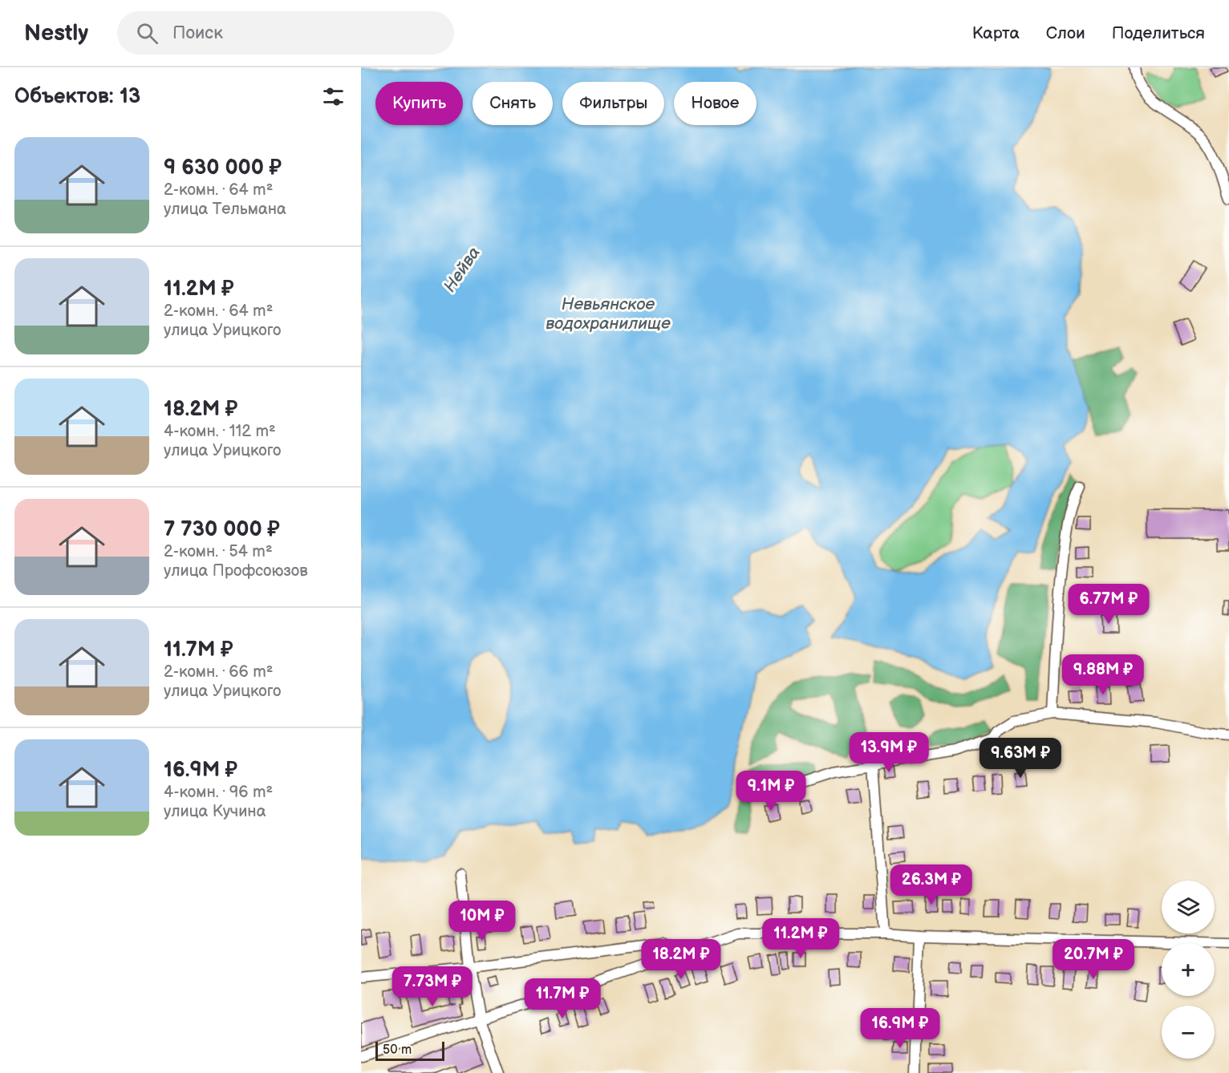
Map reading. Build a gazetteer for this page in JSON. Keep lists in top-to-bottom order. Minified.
{"water":["Нейва","Невьянское водохранилище"],"scale_bar":"50 m","page":{"header":"Nestly","search":"Поиск","nav":["Карта","Слои","Поделиться"],"heading":"Объектов: 13","chip":["Купить","Снять","Фильтры","Новое"],"list":[{"name":"9 630 000 ₽","note":"2-комн. · 64 m² · улица Тельмана"},{"name":"11.2M ₽","note":"2-комн. · 64 m² · улица Урицкого"},{"name":"18.2M ₽","note":"4-комн. · 112 m² · улица Урицкого"},{"name":"7 730 000 ₽","note":"2-комн. · 54 m² · улица Профсоюзов"},{"name":"11.7M ₽","note":"2-комн. · 66 m² · улица Урицкого"},{"name":"16.9M ₽","note":"4-комн. · 96 m² · улица Кучина"}],"price":["6.77M ₽","9.88M ₽","13.9M ₽","9.63M ₽","9.1M ₽","26.3M ₽","10M ₽","11.2M ₽","18.2M ₽","20.7M ₽","7.73M ₽","11.7M ₽","16.9M ₽"],"map_buttons":["+","−"],"scale":"50 m"}}
